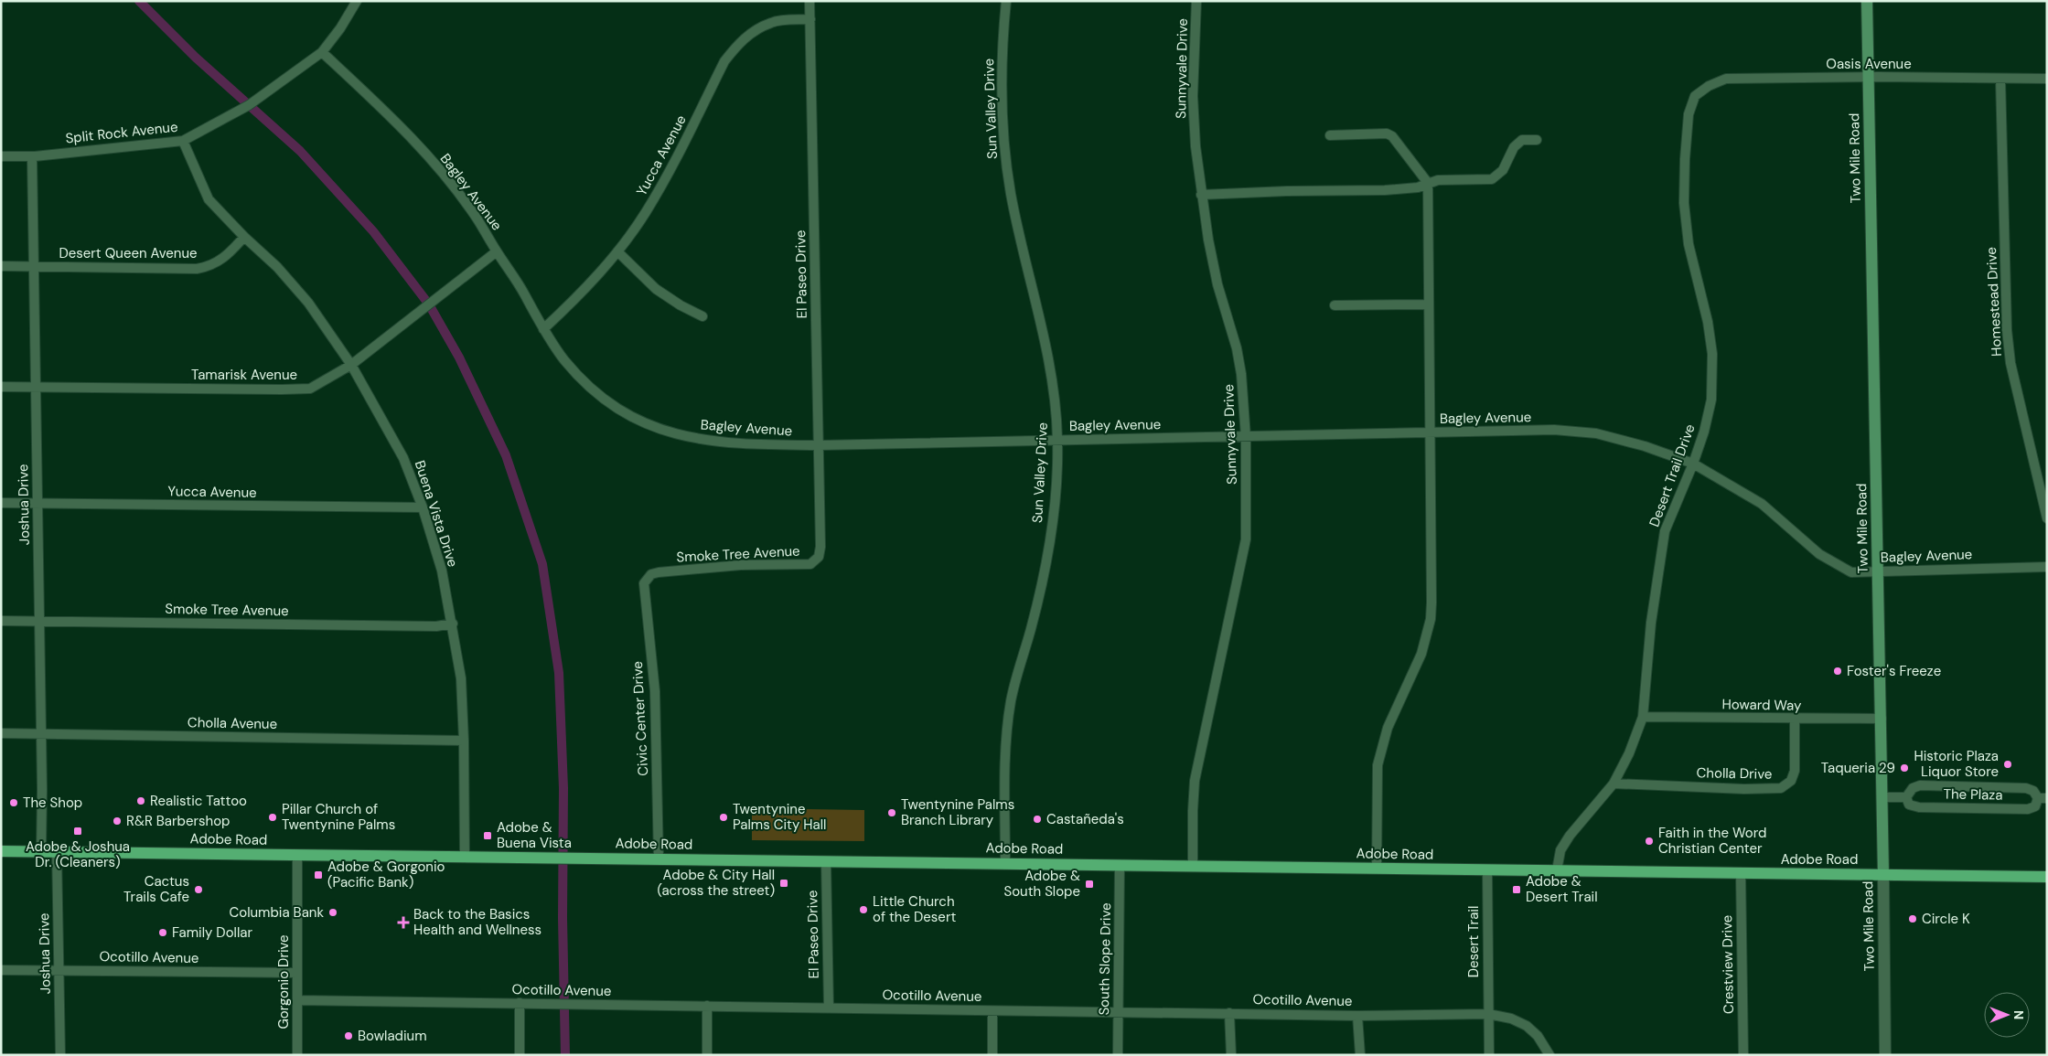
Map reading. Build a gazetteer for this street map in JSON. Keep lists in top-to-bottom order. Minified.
{"streets":{"main road":["Two Mile Road","Adobe Road"],"street":["Oasis Avenue","Sunnyvale Drive","Sun Valley Drive","Split Rock Avenue","Yucca Avenue","Bagley Avenue","Desert Queen Avenue","El Paseo Drive","Homestead Drive","Tamarisk Avenue","Desert Trail Drive","Joshua Drive","Buena Vista Drive","Smoke Tree Avenue","Howard Way","Civic Center Drive","Cholla Avenue","Cholla Drive","The Plaza","Desert Trail","Ocotillo Avenue","South Slope Drive","Crestview Drive","Gorgonio Drive"]},"crossings":[["Oasis Avenue","Two Mile Road"],["Oasis Avenue","Homestead Drive"],["Oasis Avenue","Desert Trail Drive"],["Sunnyvale Drive","Bagley Avenue"],["Sunnyvale Drive","Adobe Road"],["Sun Valley Drive","Bagley Avenue"],["Sun Valley Drive","Adobe Road"],["Split Rock Avenue","Bagley Avenue"],["Split Rock Avenue","Joshua Drive"],["Split Rock Avenue","Buena Vista Drive"],["Yucca Avenue","Bagley Avenue"],["Yucca Avenue","El Paseo Drive"],["Yucca Avenue","Joshua Drive"],["Yucca Avenue","Buena Vista Drive"],["Two Mile Road","Bagley Avenue"],["Two Mile Road","Howard Way"],["Two Mile Road","Adobe Road"],["Bagley Avenue","El Paseo Drive"],["Bagley Avenue","Tamarisk Avenue"],["Bagley Avenue","Desert Trail Drive"],["Desert Queen Avenue","Joshua Drive"],["Desert Queen Avenue","Buena Vista Drive"],["El Paseo Drive","Smoke Tree Avenue"],["El Paseo Drive","Adobe Road"],["El Paseo Drive","Ocotillo Avenue"],["Tamarisk Avenue","Joshua Drive"],["Tamarisk Avenue","Buena Vista Drive"],["Desert Trail Drive","Howard Way"],["Desert Trail Drive","Cholla Drive"],["Desert Trail Drive","Adobe Road"],["Joshua Drive","Smoke Tree Avenue"],["Joshua Drive","Cholla Avenue"],["Joshua Drive","Adobe Road"],["Joshua Drive","Ocotillo Avenue"],["Buena Vista Drive","Smoke Tree Avenue"],["Buena Vista Drive","Cholla Avenue"],["Buena Vista Drive","Adobe Road"],["Smoke Tree Avenue","Civic Center Drive"],["Howard Way","Cholla Drive"],["Civic Center Drive","Adobe Road"],["Adobe Road","Desert Trail"],["Adobe Road","South Slope Drive"],["Adobe Road","Crestview Drive"],["Adobe Road","Gorgonio Drive"],["Desert Trail","Ocotillo Avenue"],["Ocotillo Avenue","South Slope Drive"],["Ocotillo Avenue","Gorgonio Drive"]],"places":{"other":["Foster's Freeze","Historic Plaza Liquor Store","Taqueria 29","Realistic Tattoo","The Shop","Twentynine Palms Branch Library","Pillar Church of Twentynine Palms","Twentynine Palms City Hall","Castañeda's","R&R Barbershop","Faith in the Word Christian Center","Cactus Trails Cafe","Little Church of the Desert","Columbia Bank","Circle K","Family Dollar","Bowladium"],"transit":["Adobe & Joshua Dr. (Cleaners)","Adobe & Buena Vista","Adobe & Gorgonio (Pacific Bank)","Adobe & City Hall (across the street)","Adobe & South Slope","Adobe & Desert Trail"],"health":["Back to the Basics Health and Wellness"]},"north":"right"}
